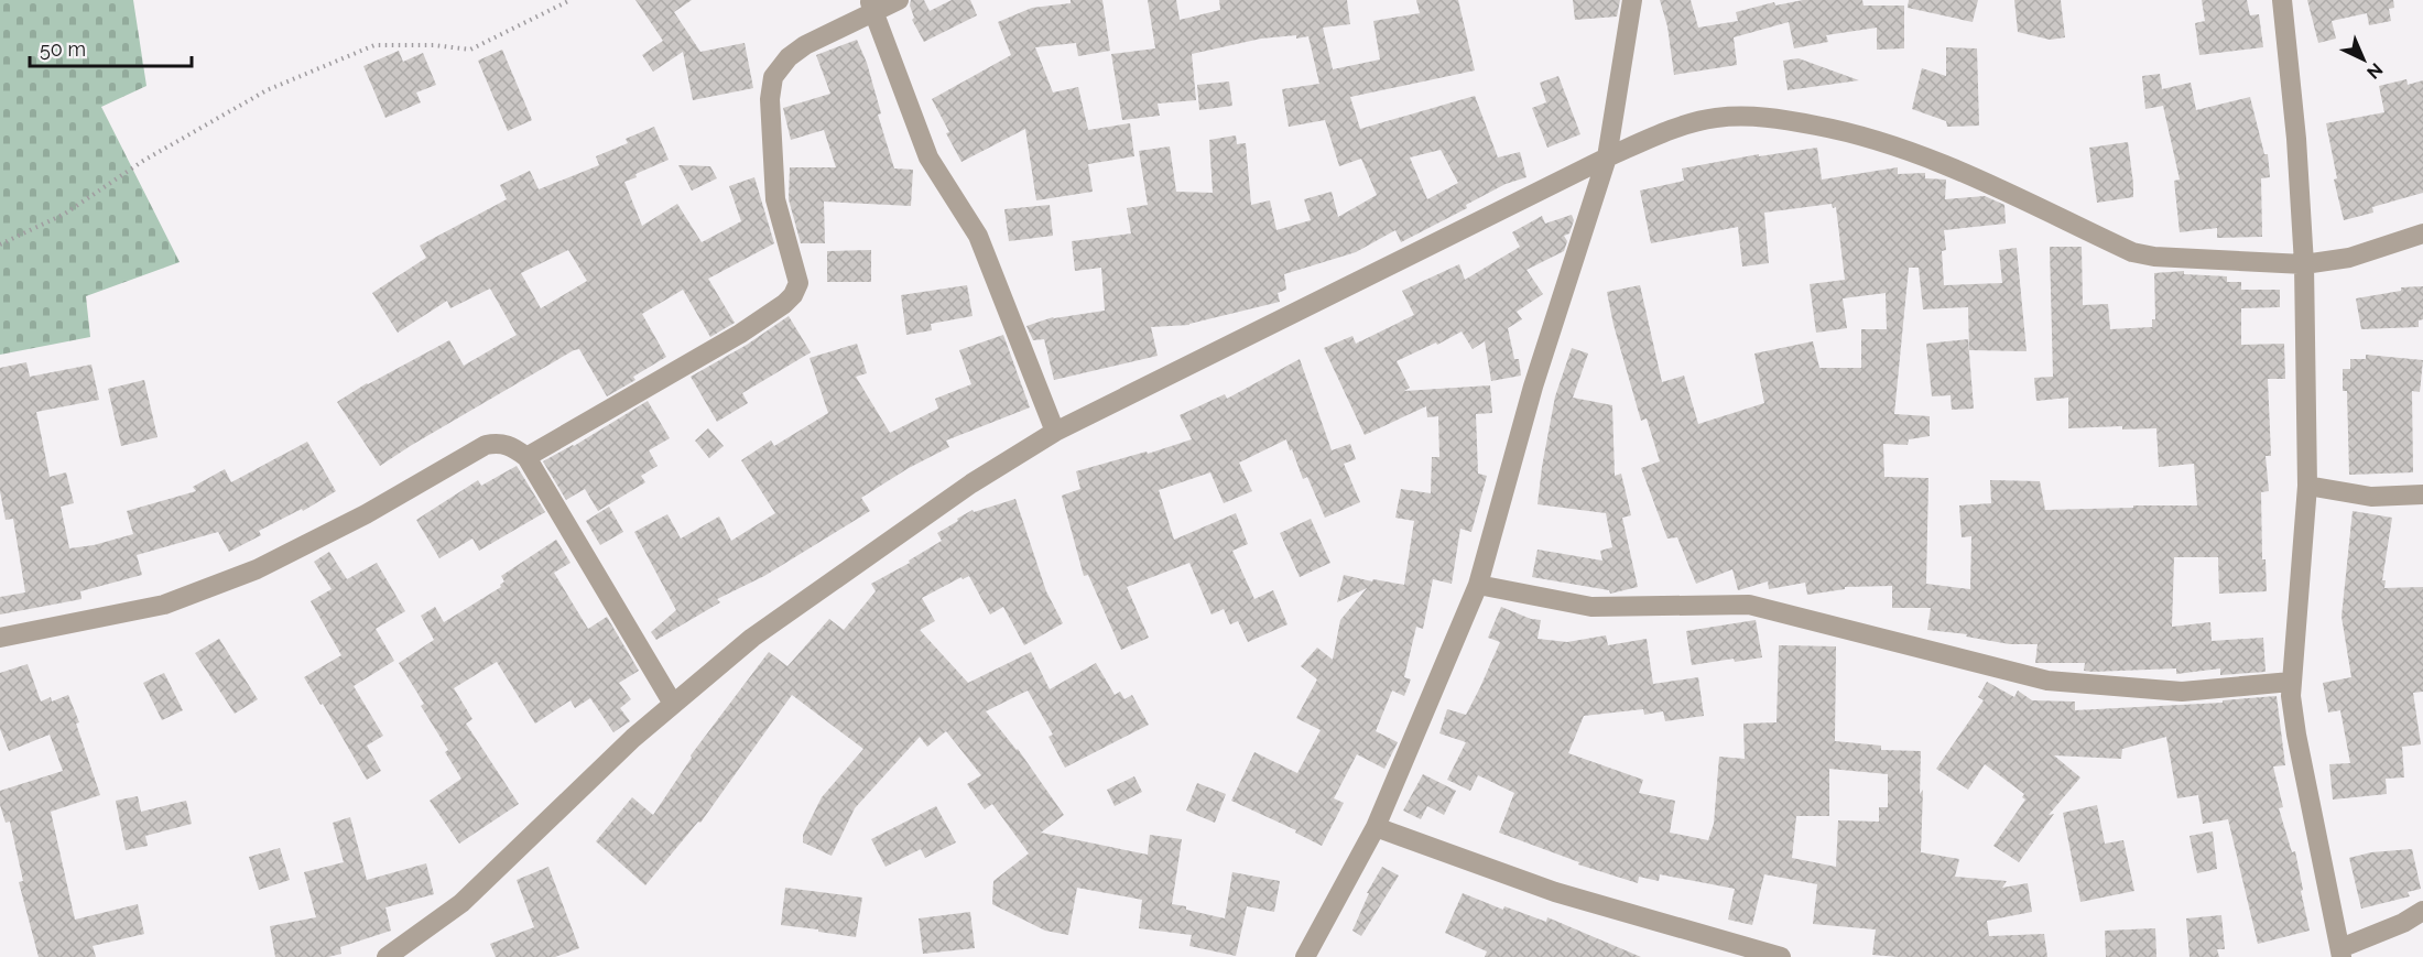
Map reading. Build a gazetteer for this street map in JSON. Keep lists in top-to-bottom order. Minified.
{"scale_bar":"50 m","north":"bottom right"}
